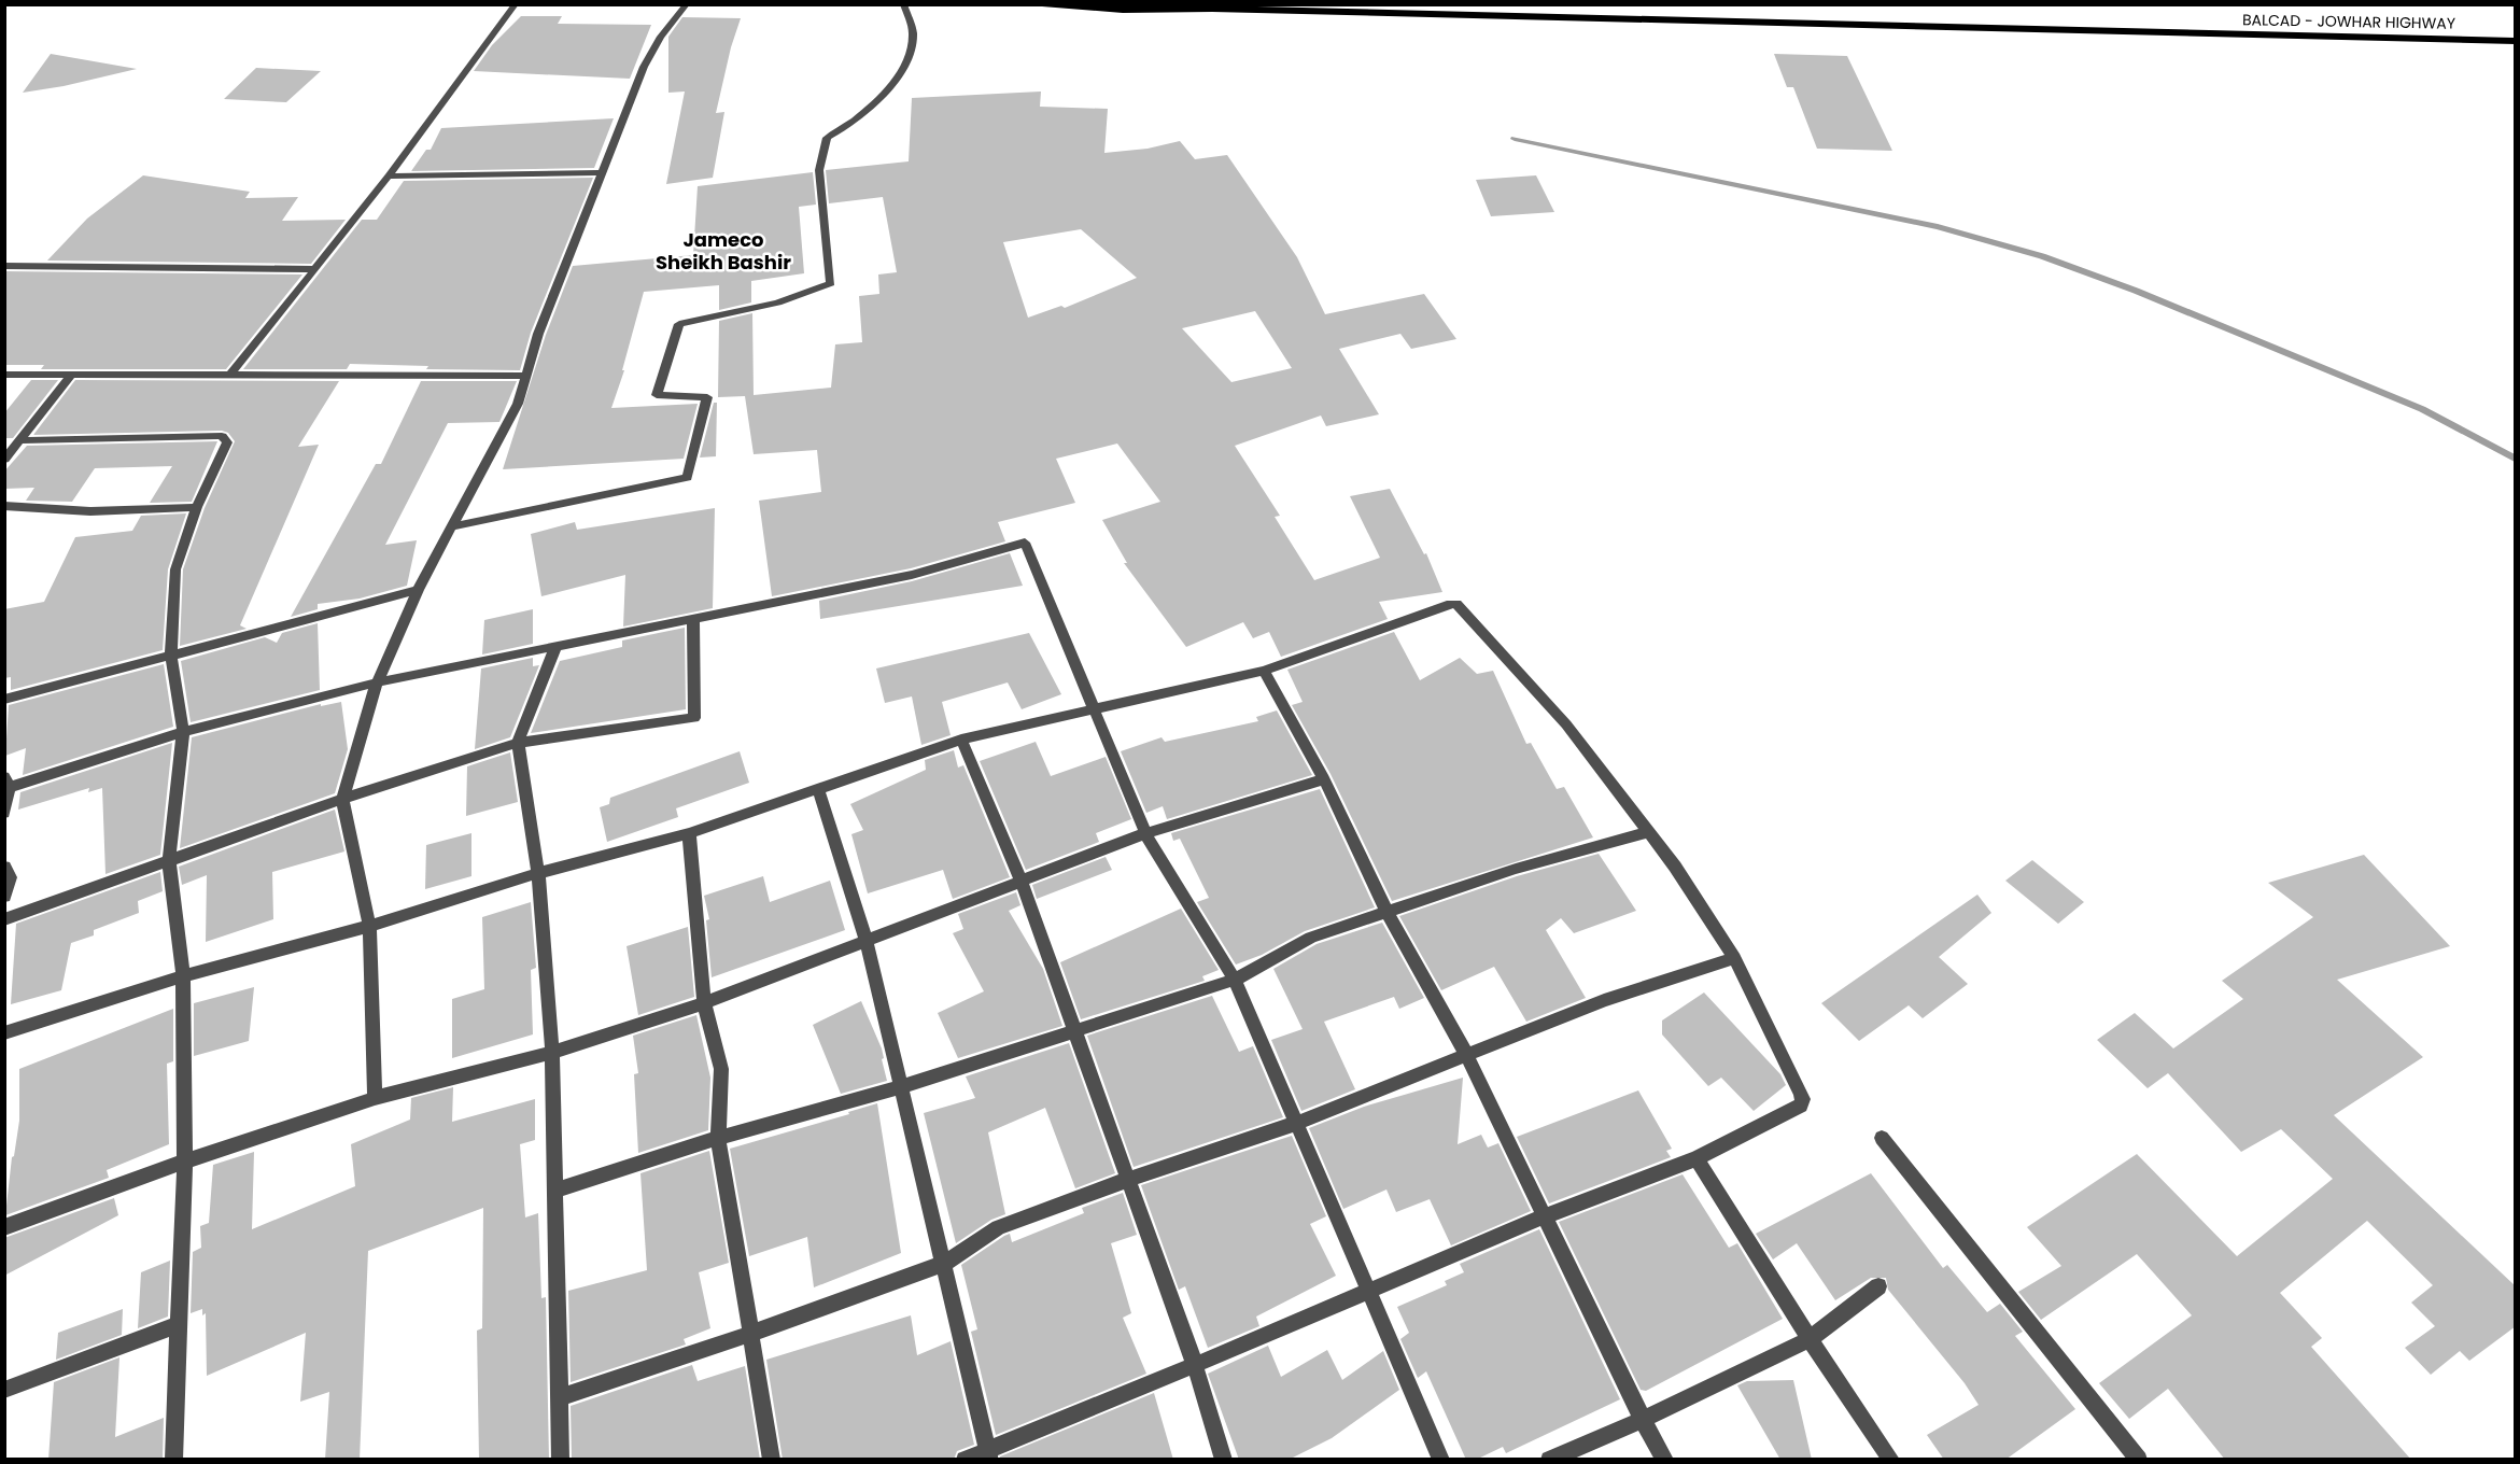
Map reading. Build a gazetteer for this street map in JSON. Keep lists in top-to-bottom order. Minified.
{"streets":{"main road":["BALCAD - JOWHAR HIGHWAY"]},"districts":["Jameco Sheikh Bashir"]}
